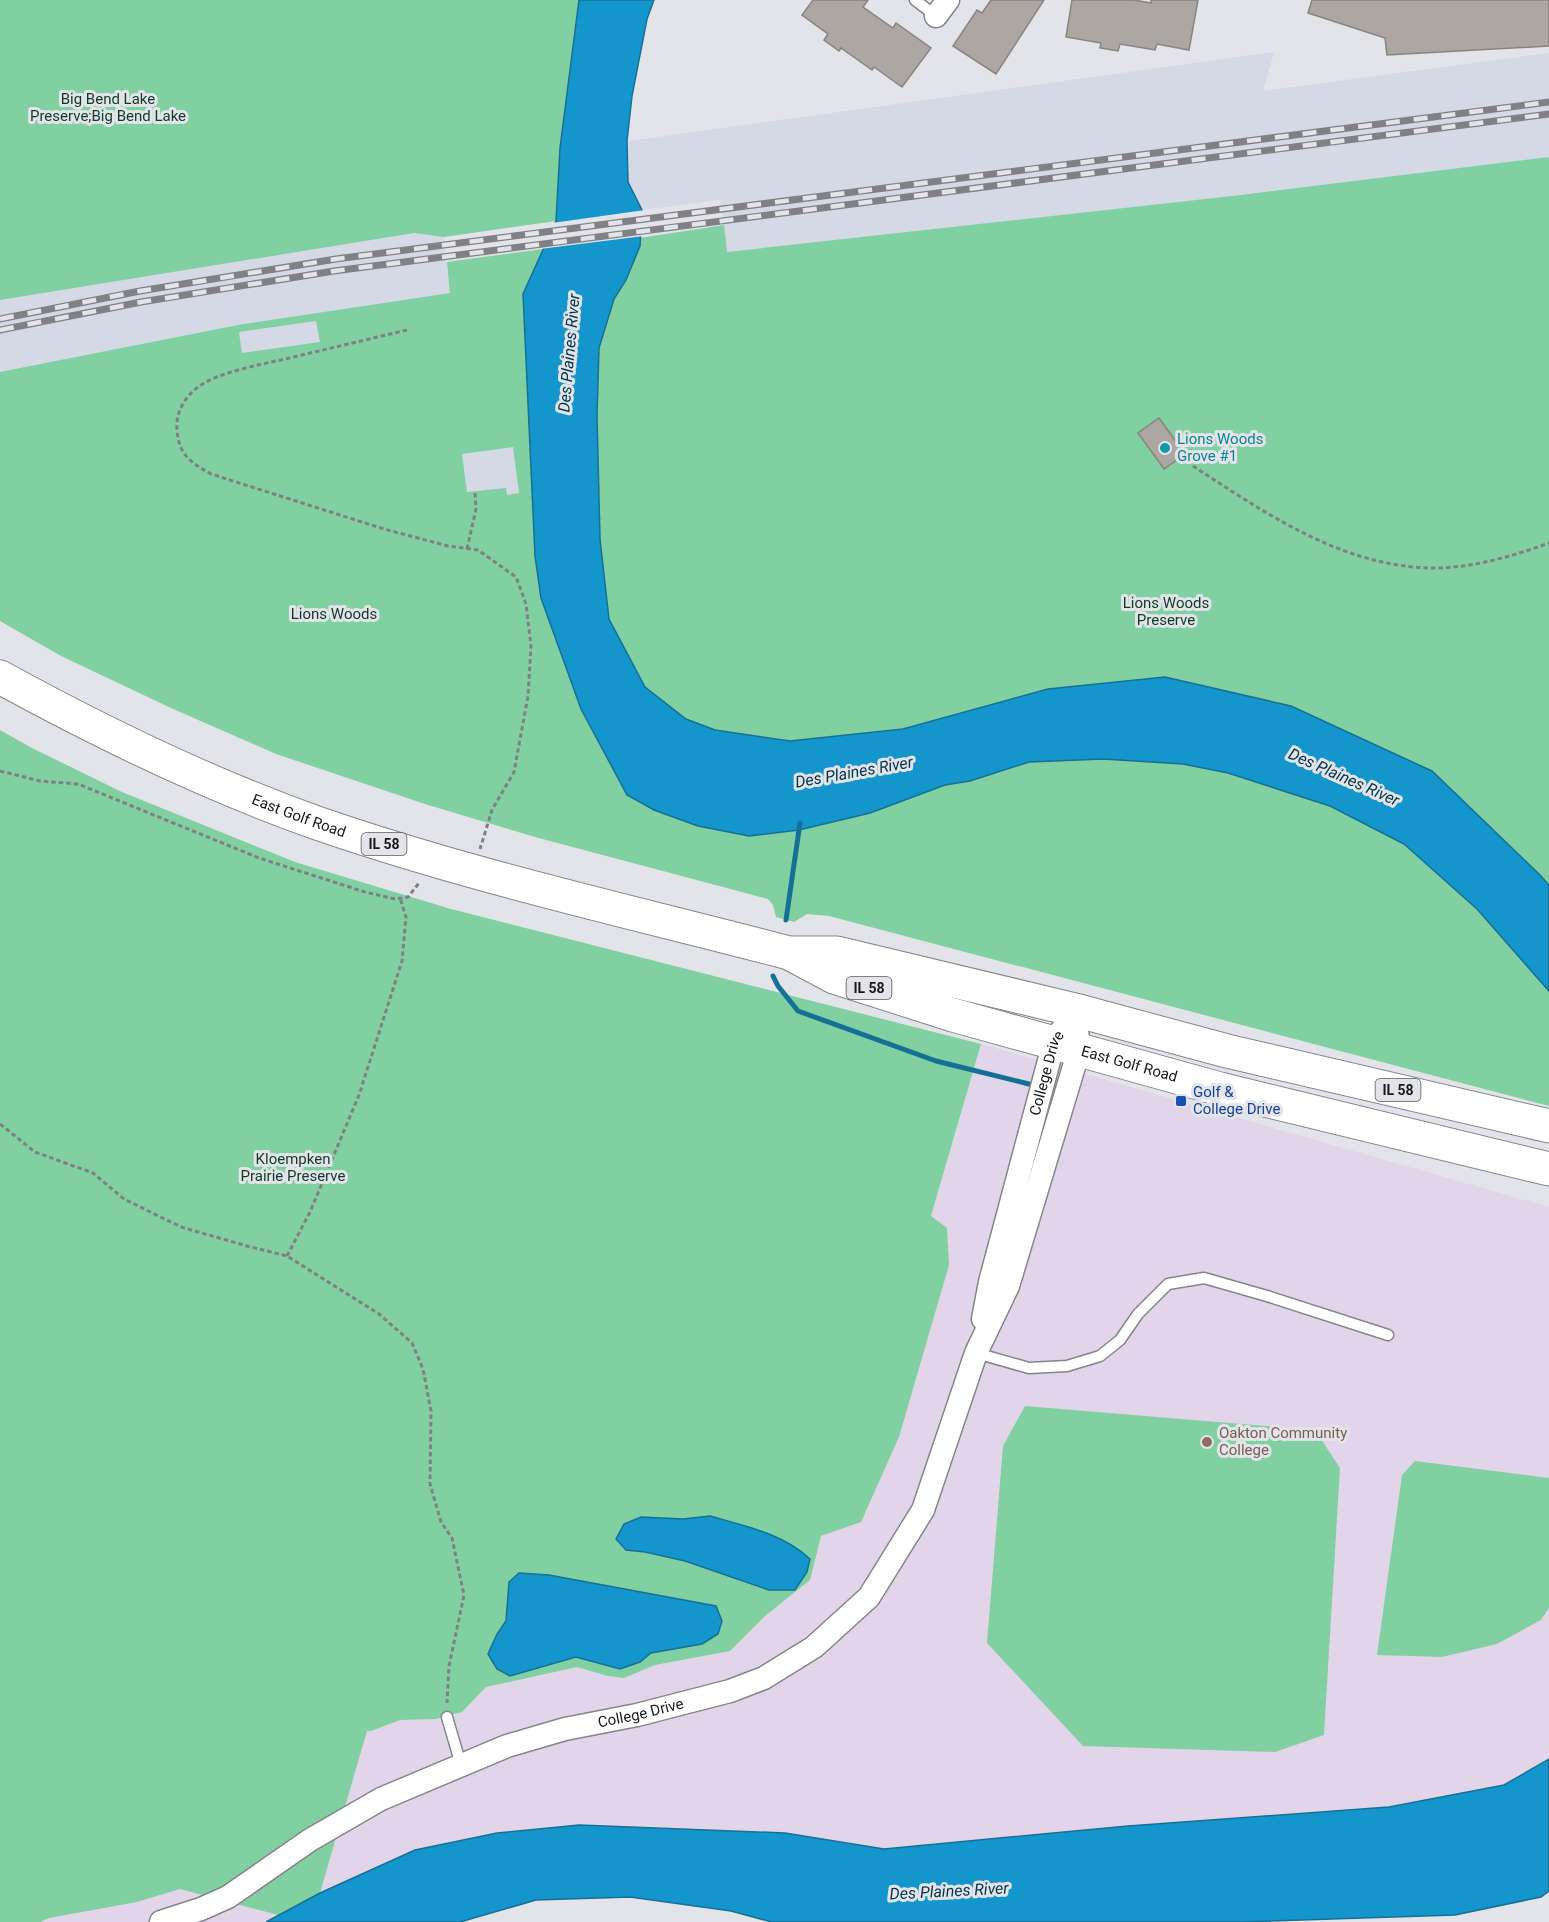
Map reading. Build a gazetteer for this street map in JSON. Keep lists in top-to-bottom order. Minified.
{"streets":{"main road":["East Golf Road","IL 58"],"street":["College Drive"]},"crossings":[["East Golf Road","College Drive"]],"water":["Des Plaines River"],"parks":["Big Bend Lake Preserve;Big Bend Lake","Lions Woods Preserve","Lions Woods","Kloempken Prairie Preserve"],"places":{"other":["Lions Woods Grove #1","Oakton Community College"],"transit":["Golf & College Drive"]}}
